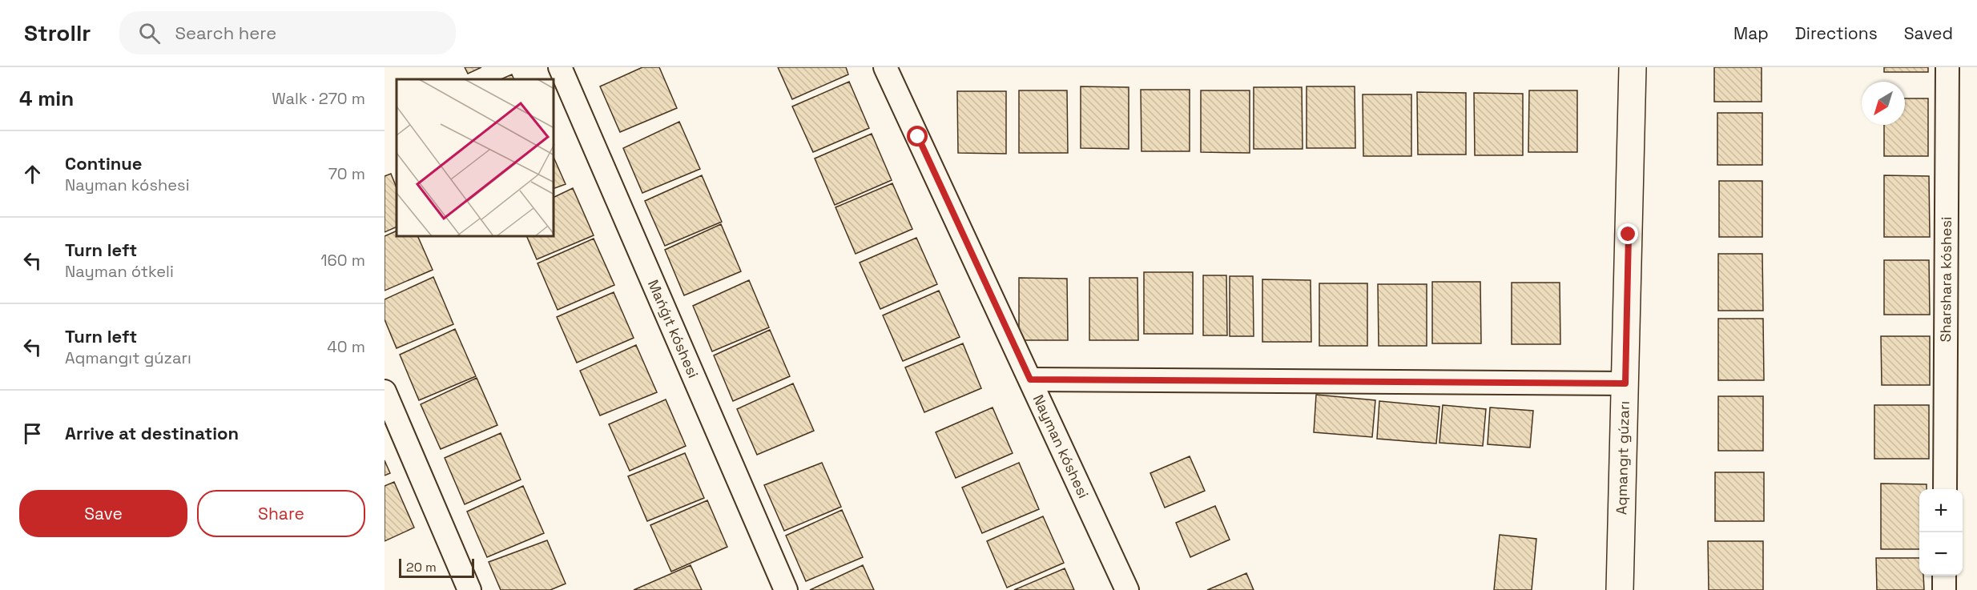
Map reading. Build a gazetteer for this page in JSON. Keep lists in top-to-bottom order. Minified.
{"streets":{"street":["Sharshara kóshesi","Mańǵıt kóshesi","Nayman kóshesi","Aqmangıt gúzarı"]},"scale_bar":"20 m","north":"bottom left","page":{"header":"Strollr","search":"Search here","nav":["Map","Directions","Saved"],"heading":["4 min","Walk · 270 m"],"list":[["Continue","Nayman kóshesi","70 m"],["Turn left","Nayman ótkeli","160 m"],["Turn left","Aqmangıt gúzarı","40 m"],"Arrive at destination"],"buttons":["Save","Share"],"map_buttons":["+","−"],"scale":"20 m"}}
